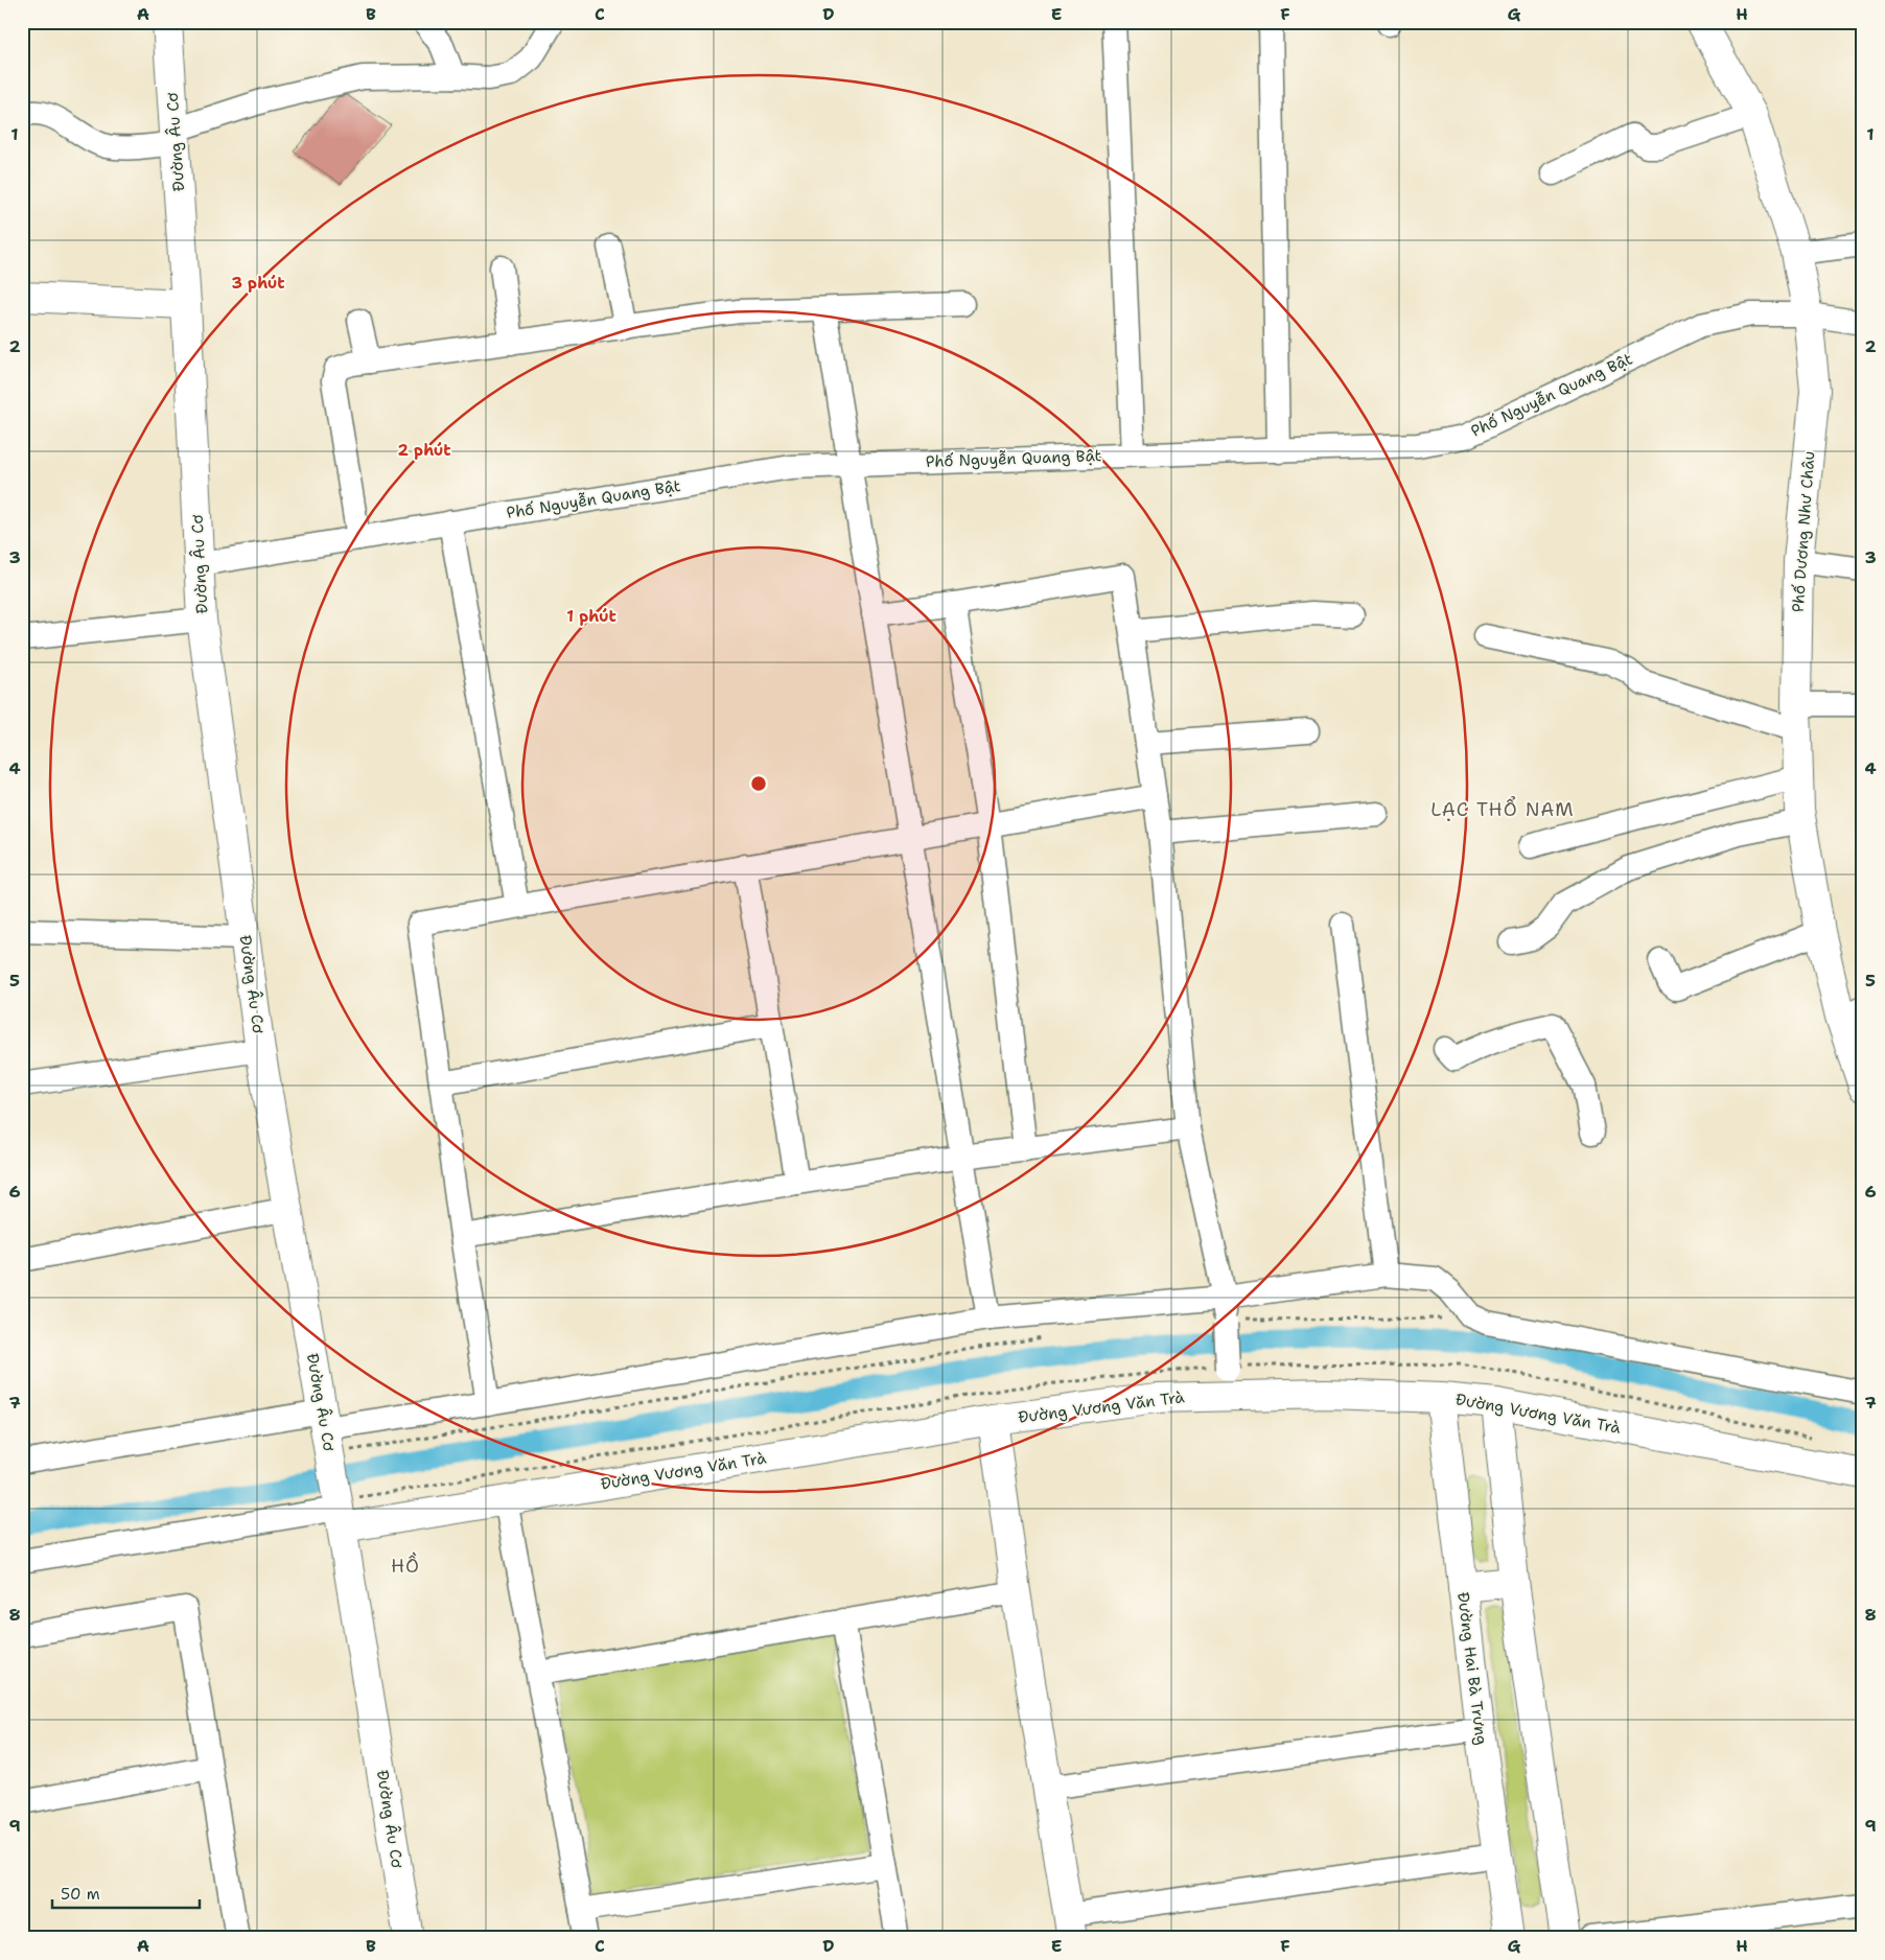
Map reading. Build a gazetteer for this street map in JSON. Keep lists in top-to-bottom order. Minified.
{"streets":{"main road":["Đường Âu Cơ","Phố Dương Như Châu","Đường Vương Văn Trà","Đường Hai Bà Trưng"],"street":["Phố Nguyễn Quang Bật"]},"crossings":[["Đường Âu Cơ","Phố Nguyễn Quang Bật"],["Đường Âu Cơ","Đường Vương Văn Trà"],["Phố Nguyễn Quang Bật","Phố Dương Như Châu"],["Đường Vương Văn Trà","Đường Hai Bà Trưng"]],"districts":["LẠC THỔ NAM","HỒ"],"scale_bar":"50 m","grid":{"columns":["A","B","C","D","E","F","G","H"],"rows":["1","2","3","4","5","6","7","8","9"]},"rings":["3 phút","2 phút","1 phút"]}
